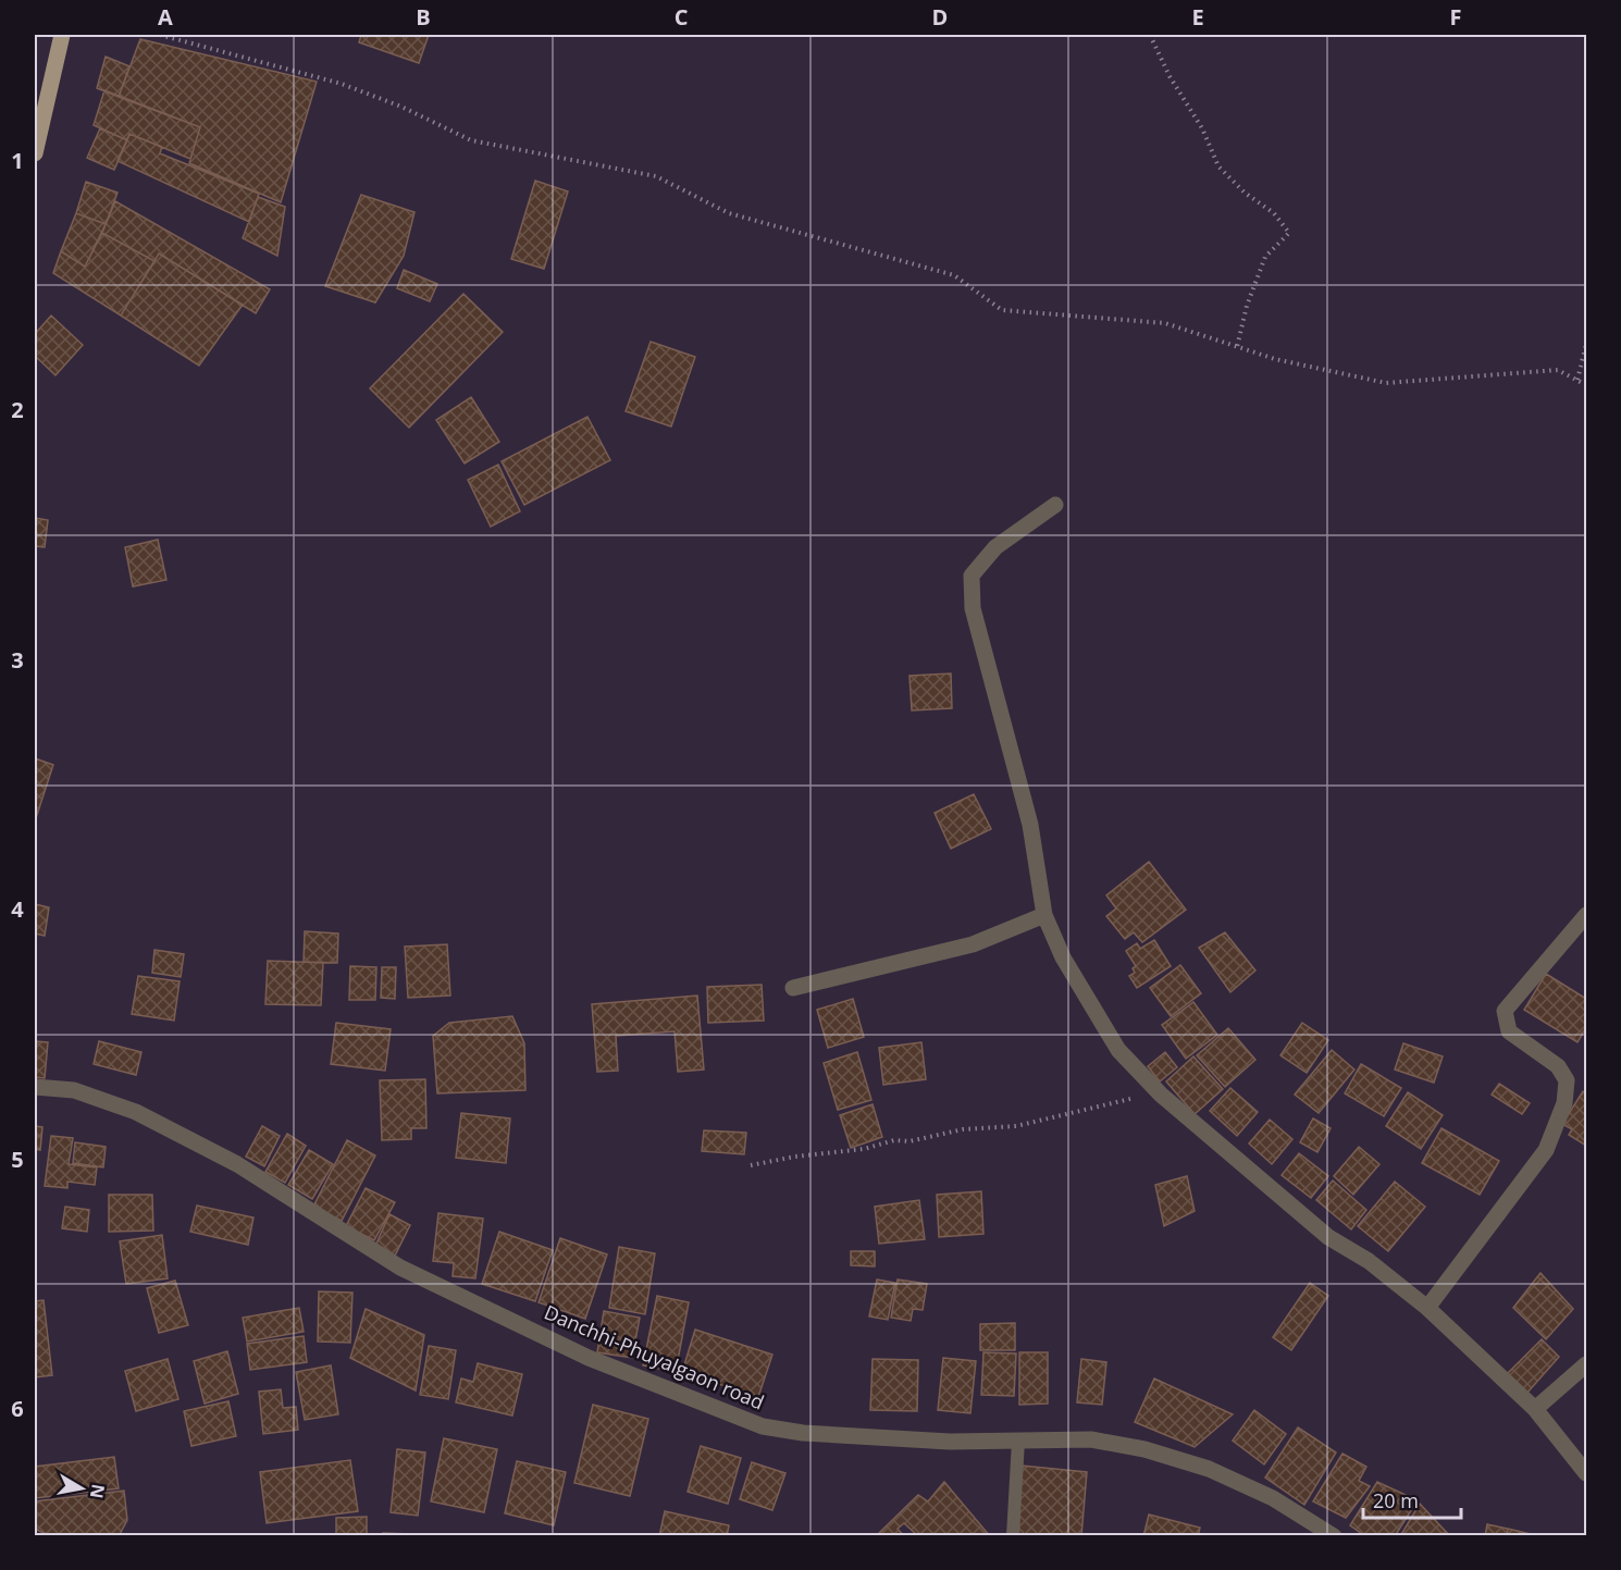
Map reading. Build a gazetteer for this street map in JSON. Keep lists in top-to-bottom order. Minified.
{"streets":{"street":["Danchhi-Phuyalgaon road"]},"scale_bar":"20 m","north":"right","grid":{"columns":["A","B","C","D","E","F"],"rows":["1","2","3","4","5","6"]}}
